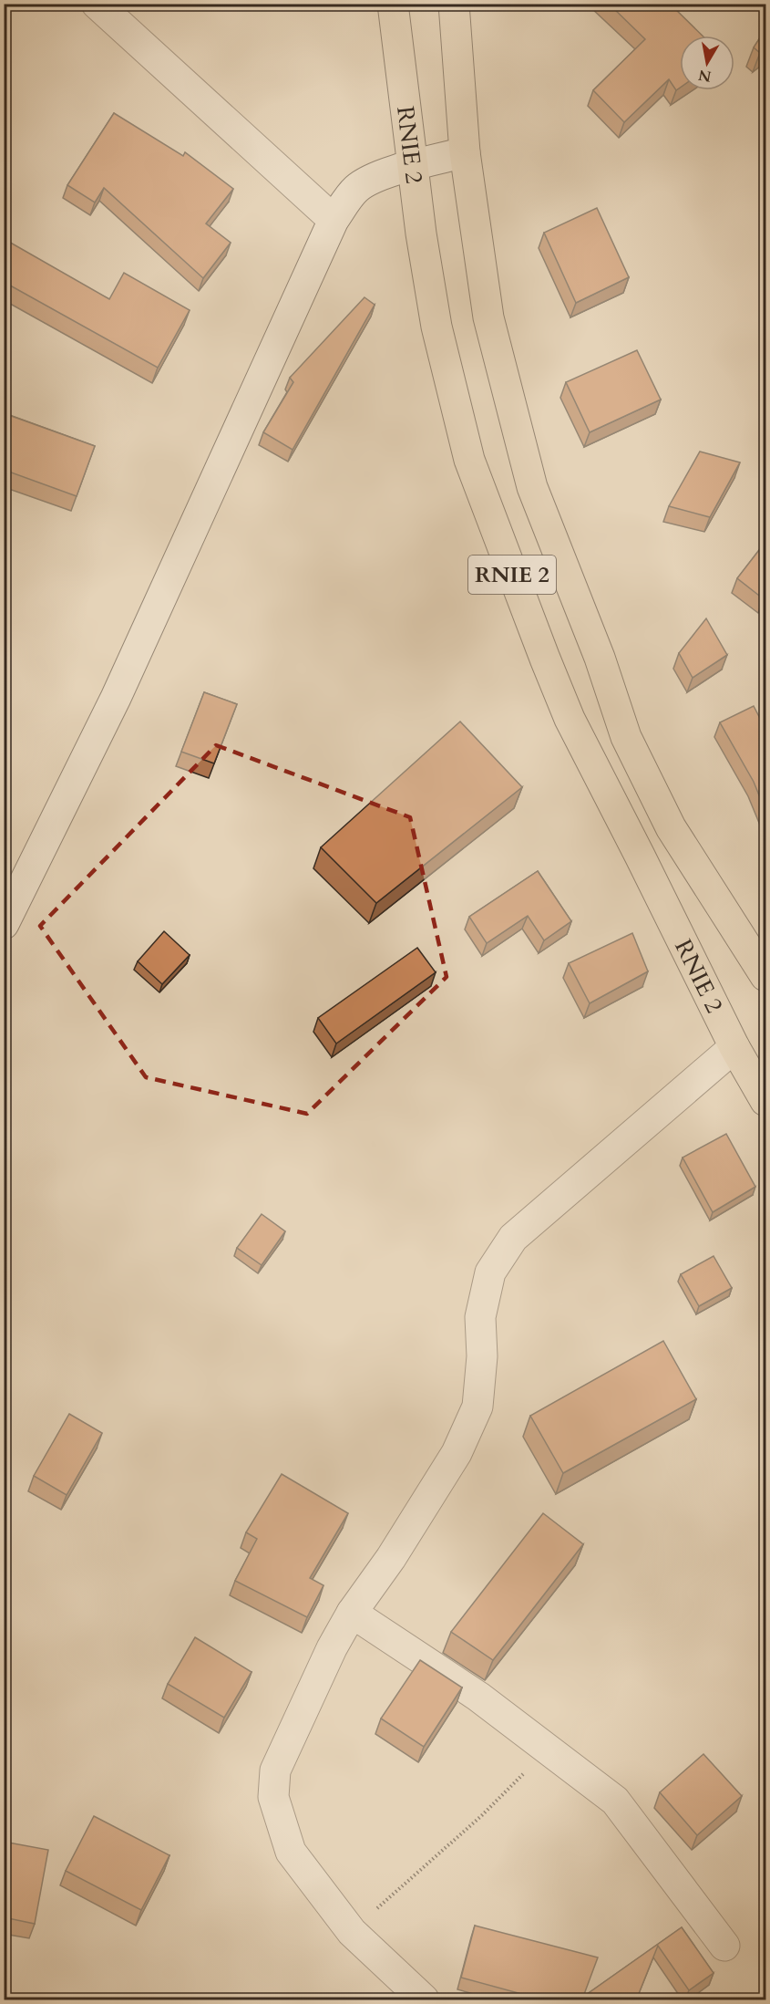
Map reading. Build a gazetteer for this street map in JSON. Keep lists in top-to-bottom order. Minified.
{"streets":{"highway":["RNIE 2"]},"north":"bottom"}
